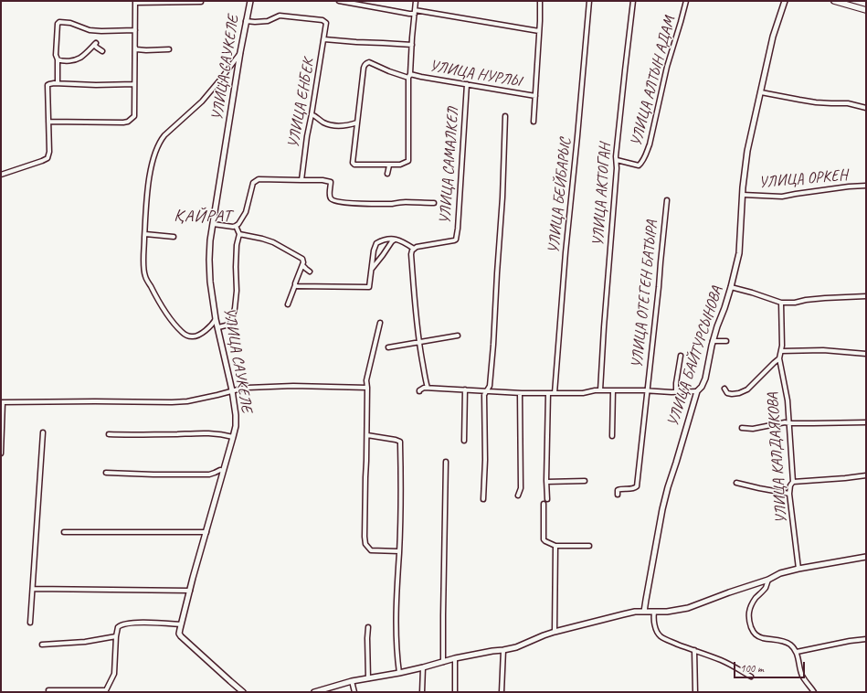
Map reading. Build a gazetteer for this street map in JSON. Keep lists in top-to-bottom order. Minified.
{"streets":{"street":["УЛИЦА САУКЕЛЕ","УЛИЦА НУРЛЫ","УЛИЦА АЛТЫН АДАМ","УЛИЦА ЕНБЕК","УЛИЦА САМАЛКЕЛ","УЛИЦА ОРКЕН","УЛИЦА АКТОГАН","УЛИЦА БЕЙБАРЫС","УЛИЦА ОТЕГЕН БАТЫРА","УЛИЦА БАЙТУРСЫНОВА","УЛИЦА КАЛДАЯКОВА"]},"crossings":[["УЛИЦА НУРЛЫ","УЛИЦА САМАЛКЕЛ"],["УЛИЦА АЛТЫН АДАМ","УЛИЦА АКТОГАН"],["УЛИЦА ОРКЕН","УЛИЦА БАЙТУРСЫНОВА"]],"districts":["ҚАЙРАТ"],"scale_bar":"100 m"}
